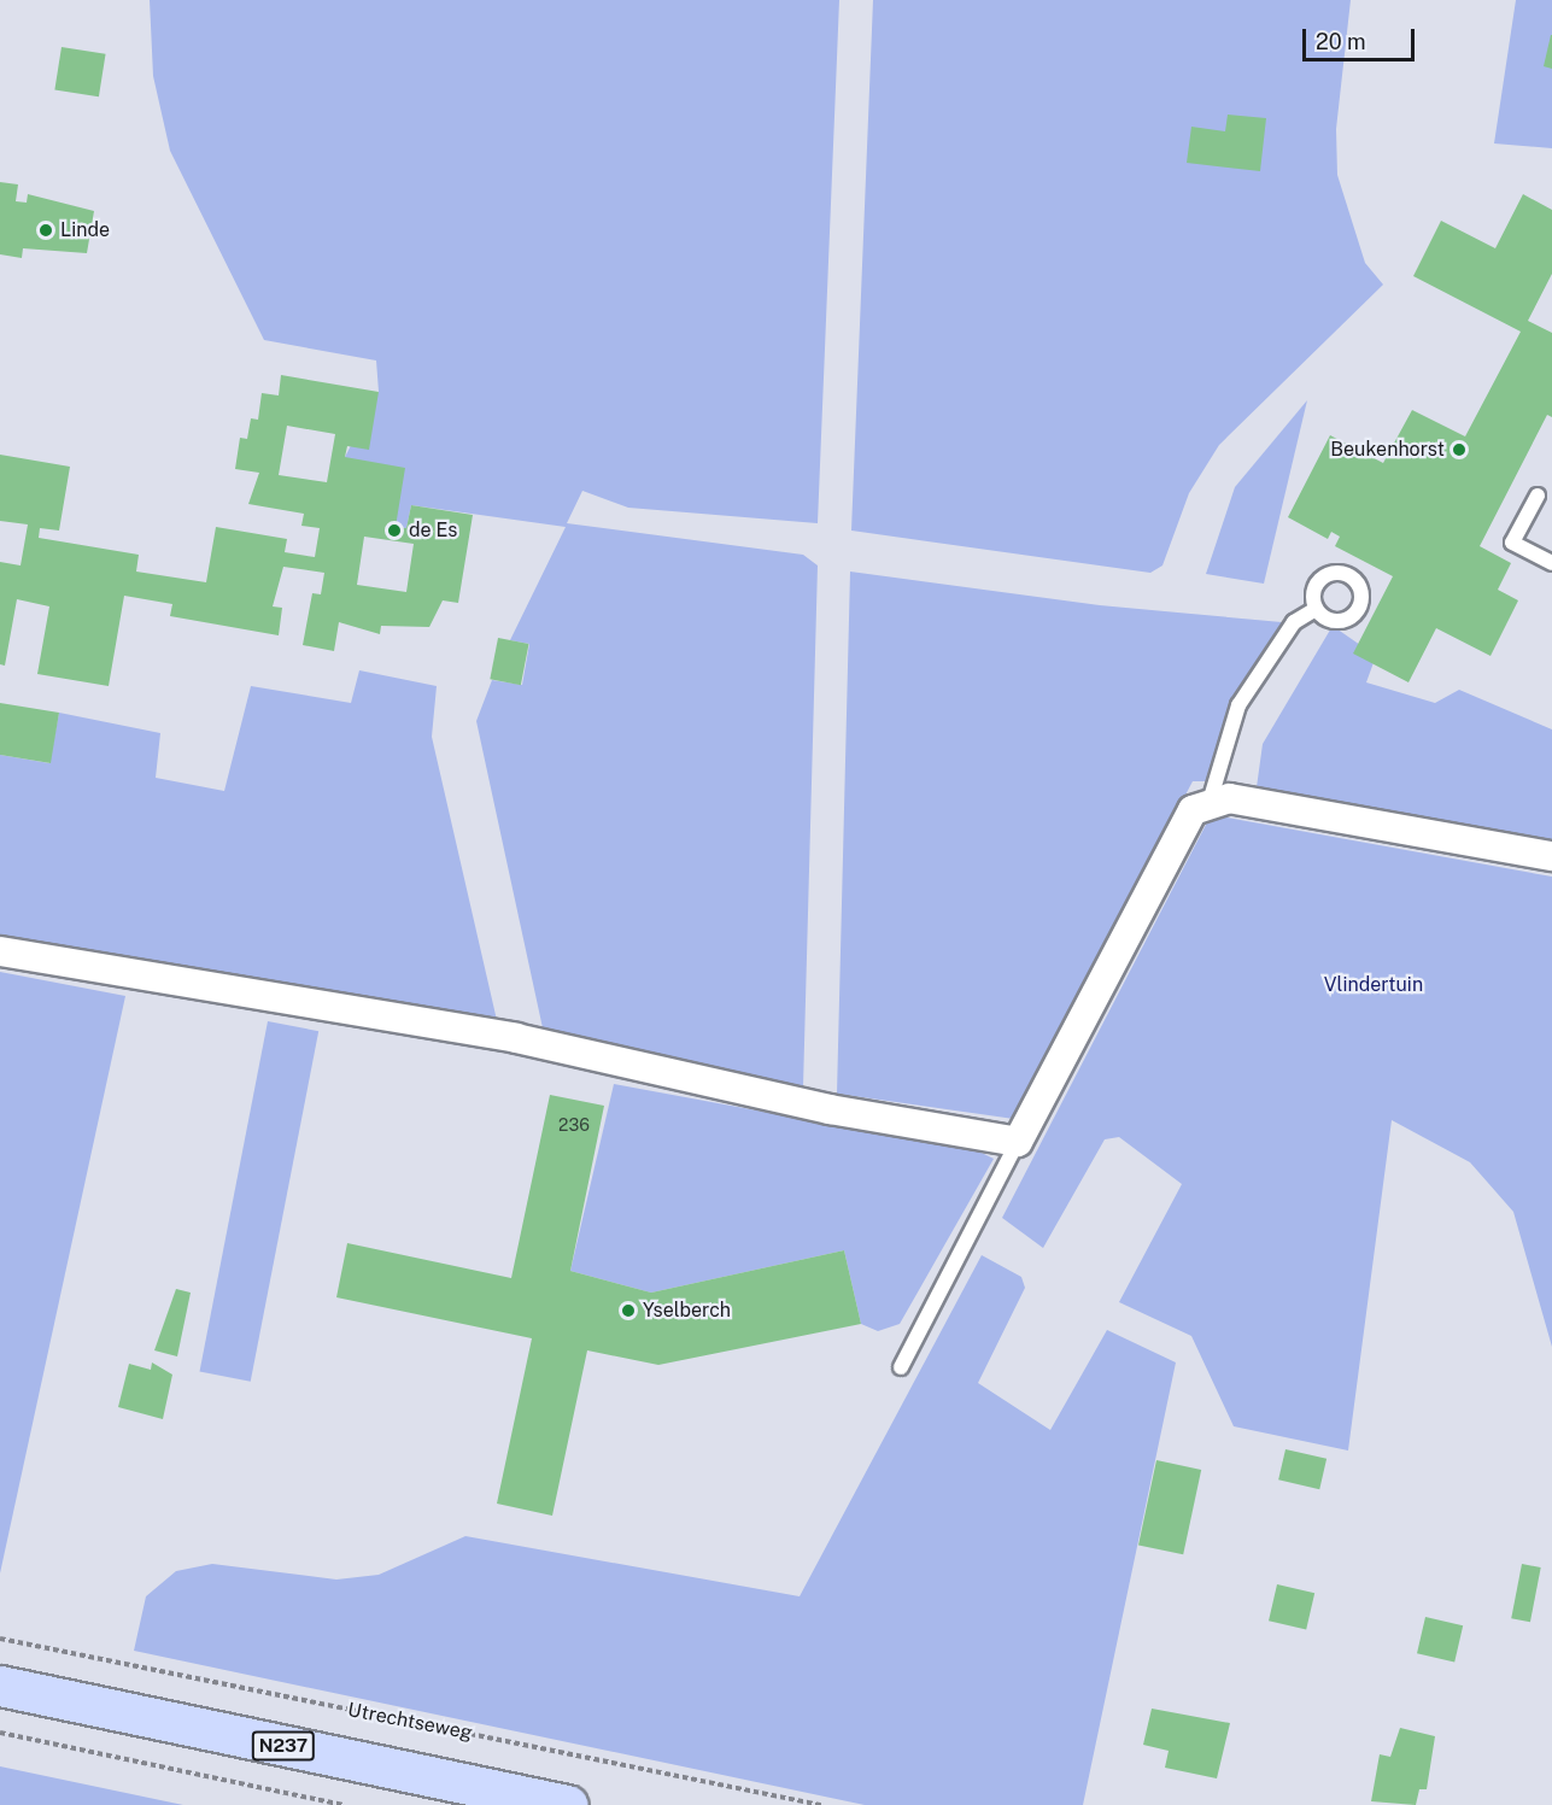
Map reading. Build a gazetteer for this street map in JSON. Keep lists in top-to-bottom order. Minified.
{"streets":{"main road":["N237"],"path":["Utrechtseweg"]},"parks":["Vlindertuin"],"places":["Linde","Beukenhorst","de Es","Yselberch"],"house_numbers":["236"],"scale_bar":"20 m"}
